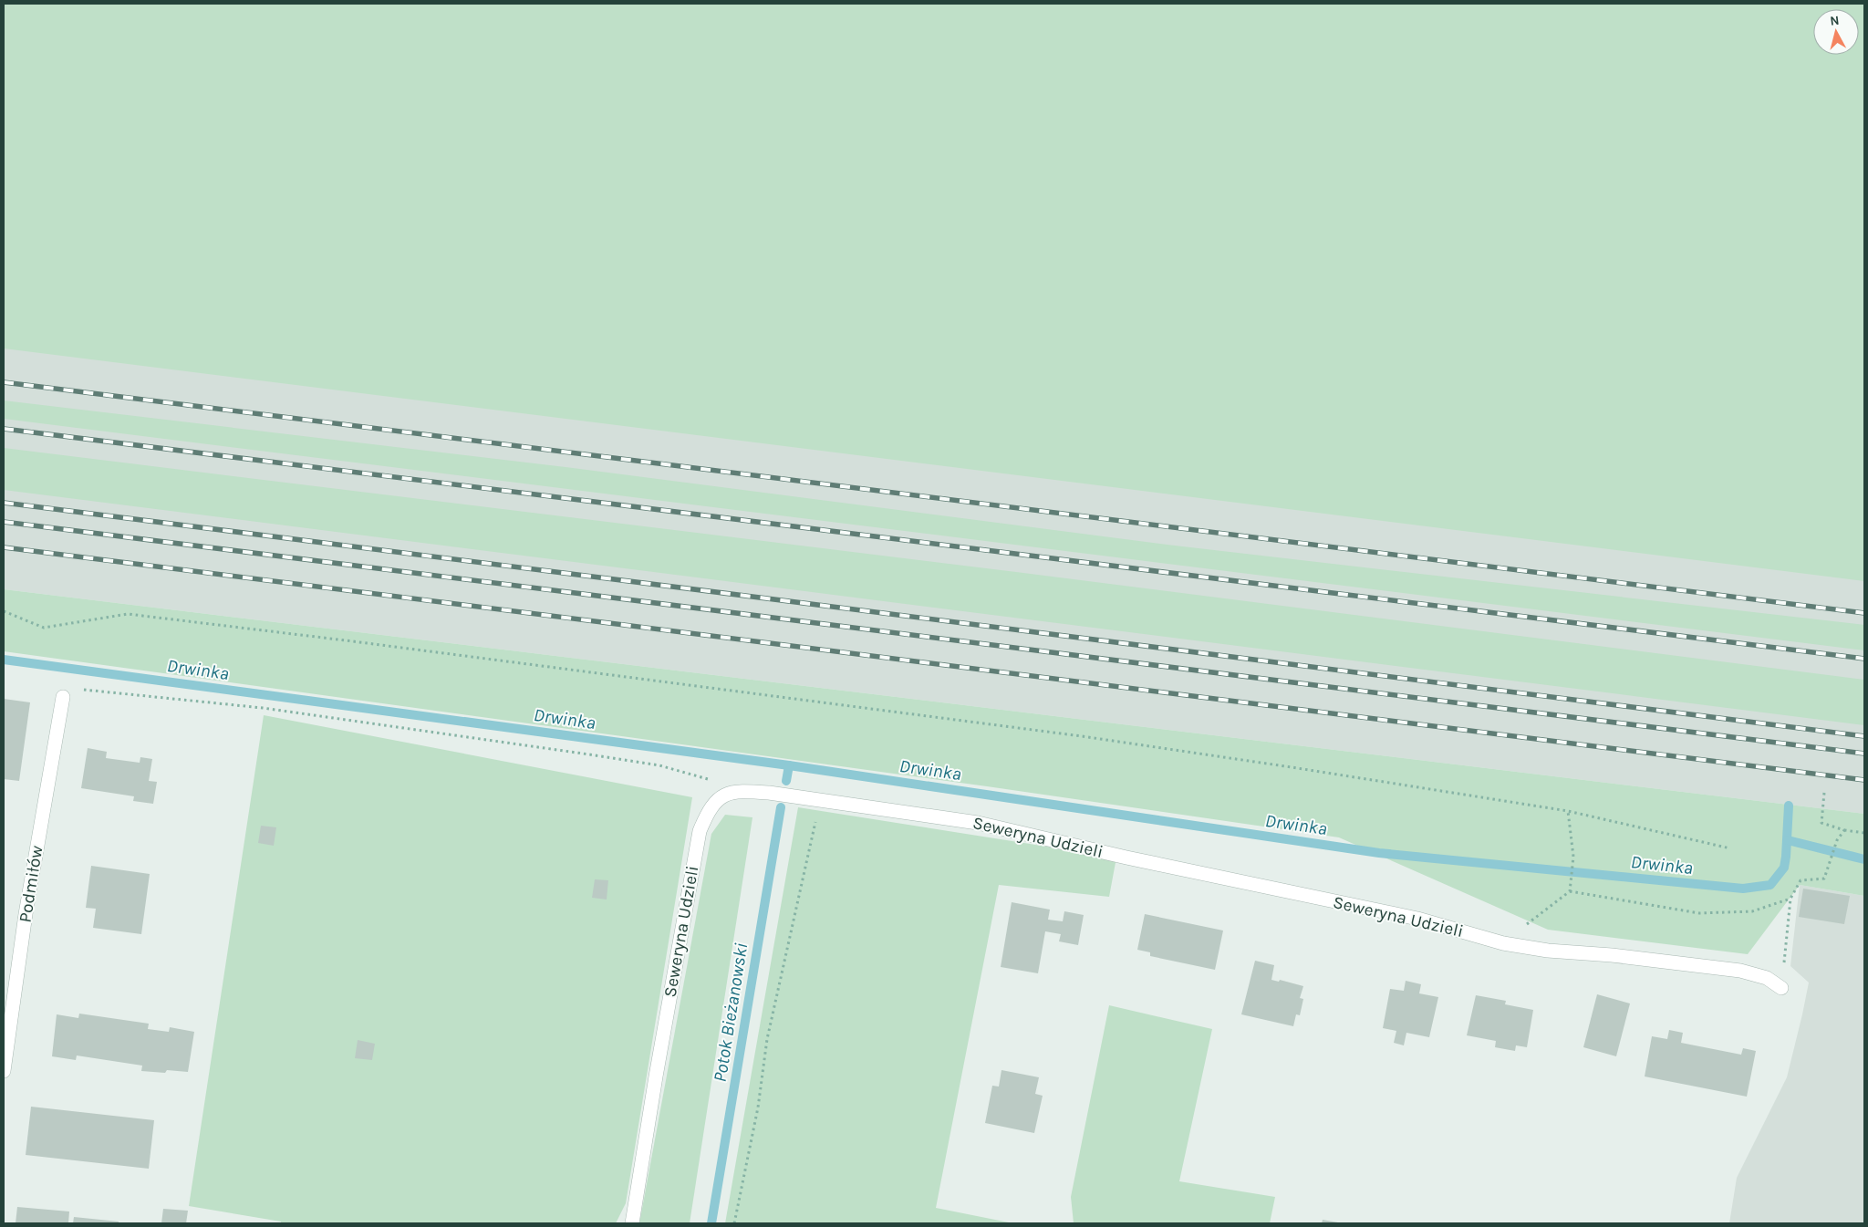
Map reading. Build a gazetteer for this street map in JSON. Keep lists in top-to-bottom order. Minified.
{"streets":{"street":["Seweryna Udzieli","Podmiłów"]},"water":["Drwinka","Potok Bieżanowski"],"north":"top"}
